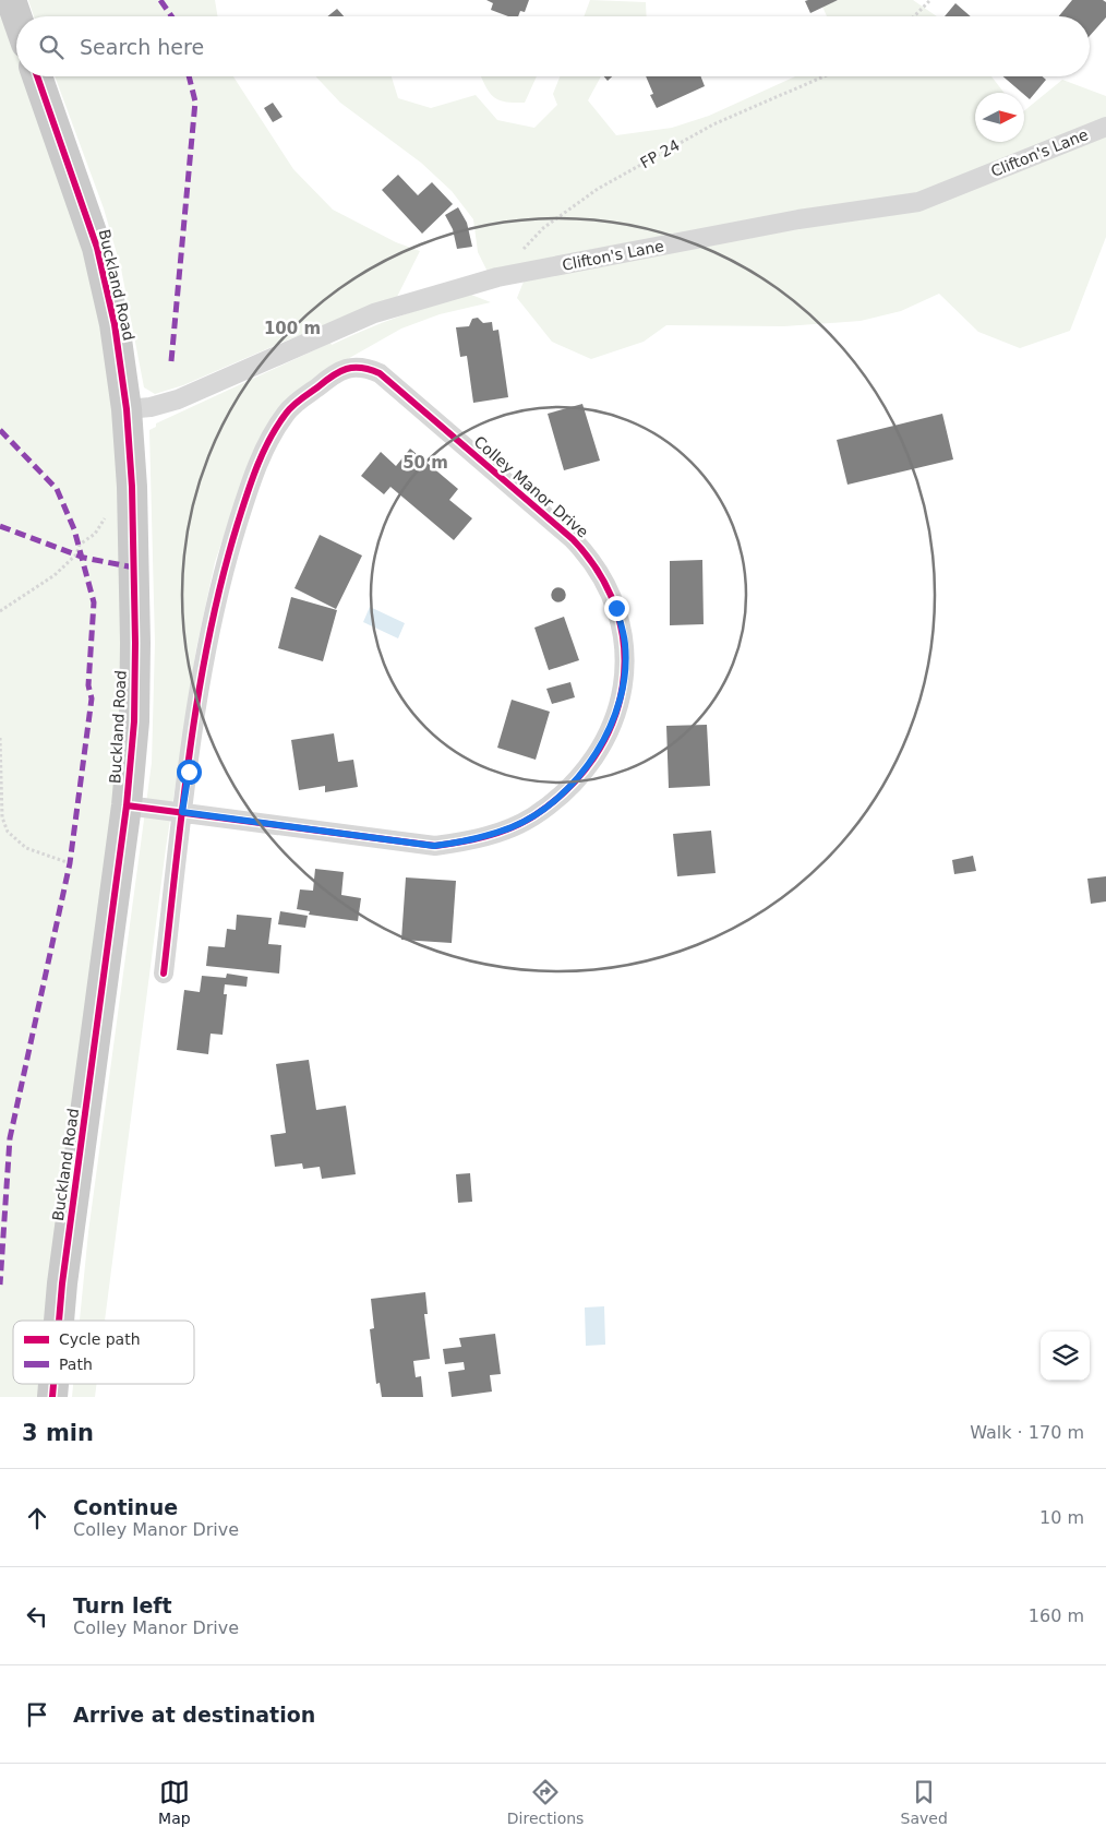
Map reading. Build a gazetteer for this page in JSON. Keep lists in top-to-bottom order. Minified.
{"streets":{"main road":["Buckland Road"],"street":["Clifton's Lane","Colley Manor Drive"],"path":["FP 24"]},"crossings":[["Clifton's Lane","FP 24"],["Clifton's Lane","Buckland Road"],["Buckland Road","Colley Manor Drive"]],"legend":["Cycle path","Path"],"north":"right","page":{"search":"Search here","heading":["3 min","Walk · 170 m"],"list":[["Continue","Colley Manor Drive","10 m"],["Turn left","Colley Manor Drive","160 m"],"Arrive at destination"],"nav":["Map","Directions","Saved"]},"rings":["100 m","50 m"]}
